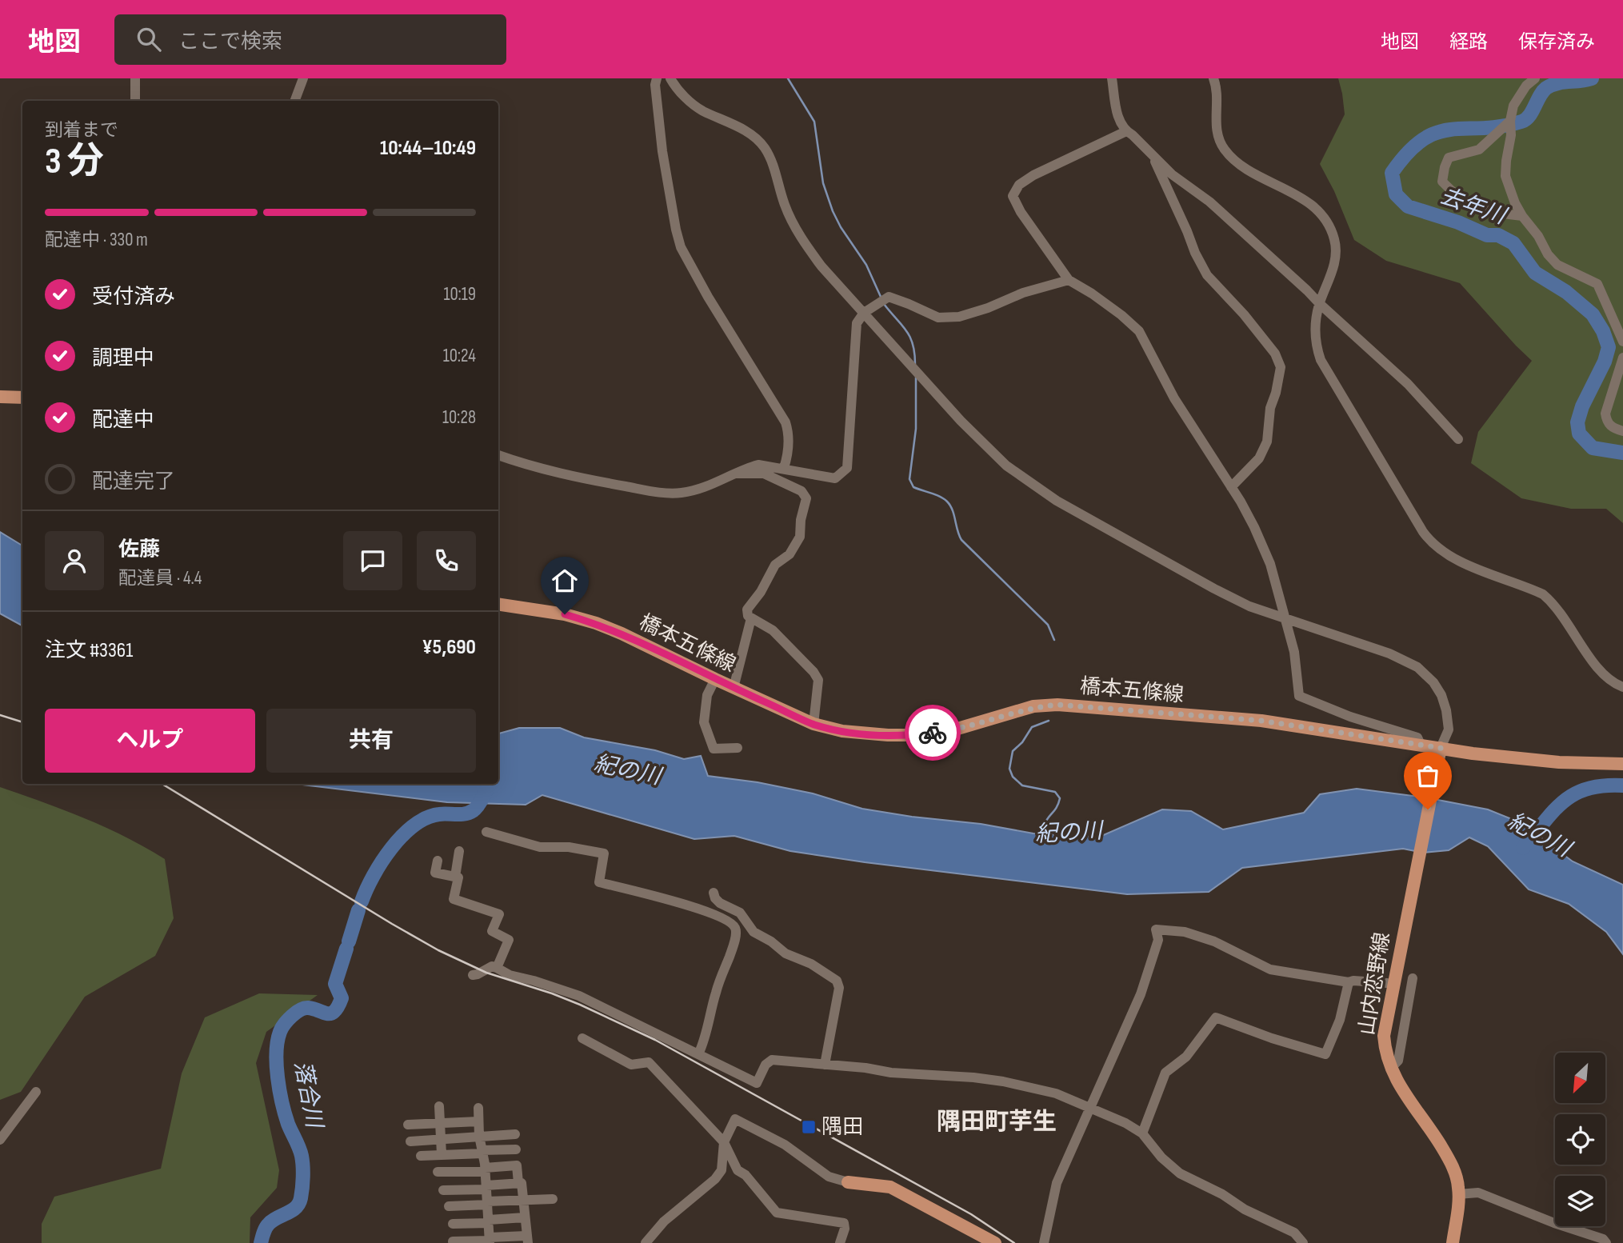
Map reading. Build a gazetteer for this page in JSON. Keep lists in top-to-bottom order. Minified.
{"streets":{"main road":["橋本五條線","山内恋野線"]},"crossings":[["橋本五條線","山内恋野線"]],"districts":["隅田町芋生"],"water":["去年川","紀の川","落合川"],"places":{"transit":["隅田"]},"north":"bottom left","page":{"header":"地図","search":"ここで検索","nav":["地図","経路","保存済み"],"heading":["3 分","到着まで","10:44–10:49"],"panel":["佐藤","配達員 · 4.4","注文 #3361","¥5,690"],"bar":"配達中 · 330 m","list":[["受付済み","10:19"],["調理中","10:24"],["配達中","10:28"],"配達完了"],"buttons":["ヘルプ","共有"]}}
